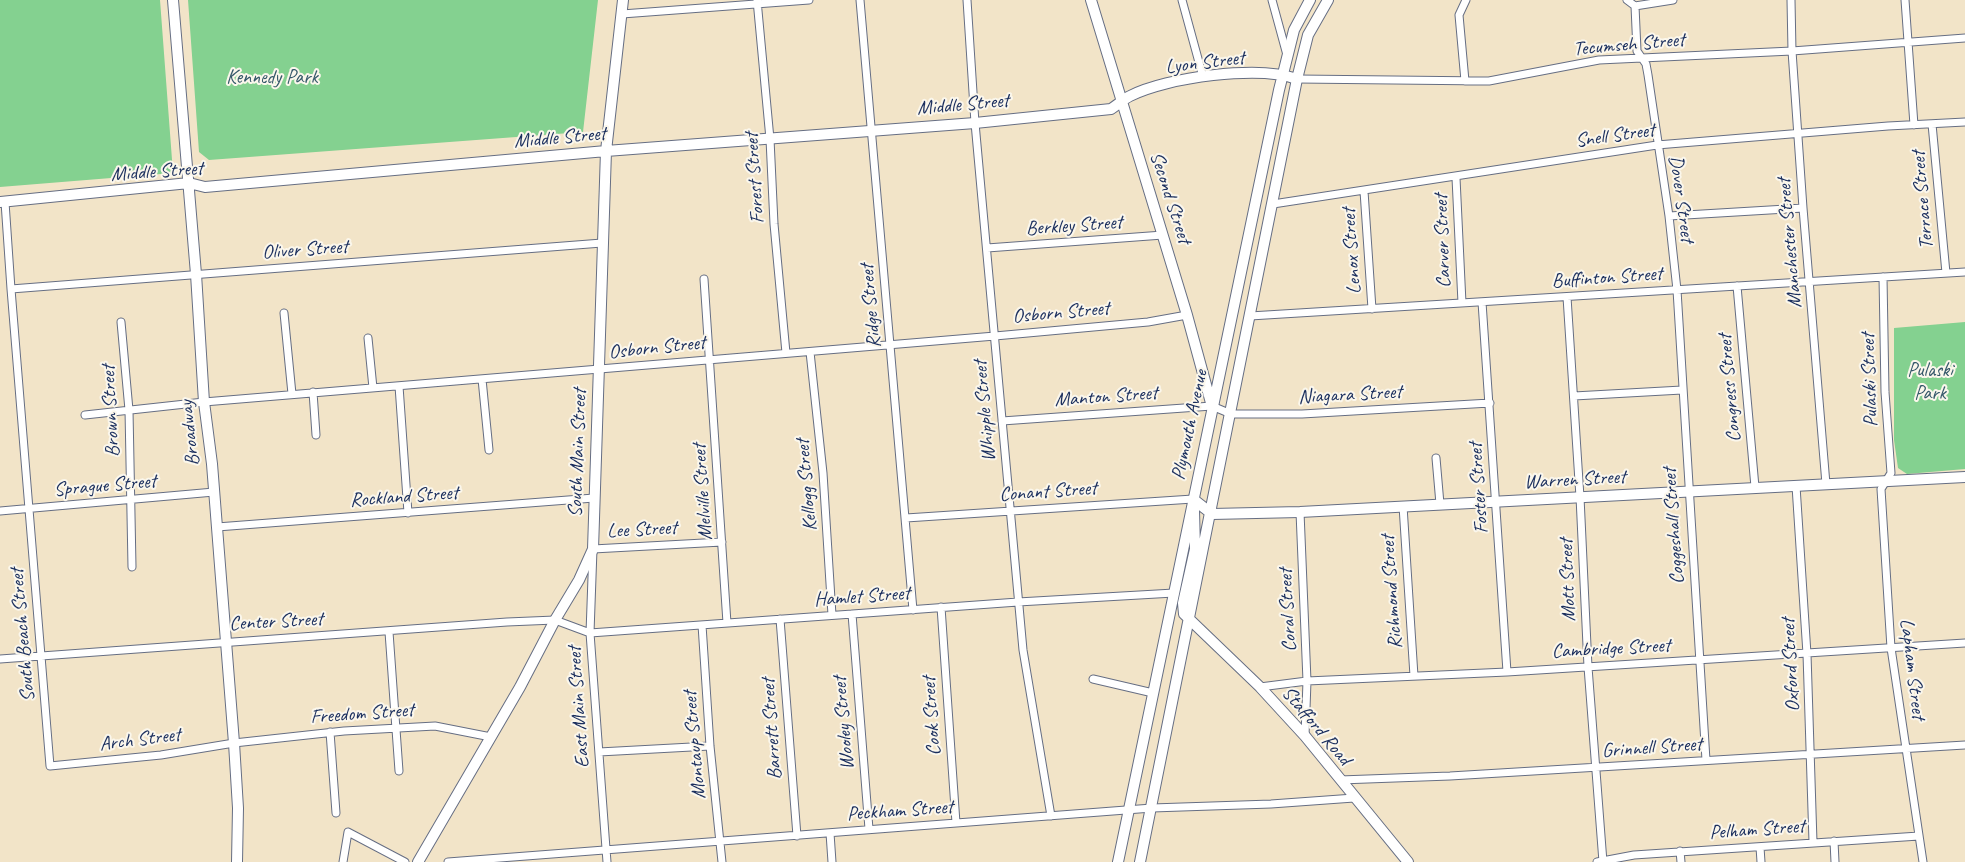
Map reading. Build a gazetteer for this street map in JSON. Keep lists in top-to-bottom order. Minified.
{"streets":{"main road":["Lyon Street","Middle Street","Second Street","Plymouth Avenue","Broadway","South Main Street","Warren Street","Stafford Road"],"street":["Tecumseh Street","Snell Street","Forest Street","Dover Street","Terrace Street","Berkley Street","Carver Street","Manchester Street","Oliver Street","Lenox Street","Buffinton Street","Ridge Street","Osborn Street","Pulaski Street","Congress Street","Niagara Street","Manton Street","Brown Street","Whipple Street","Kellogg Street","Sprague Street","Foster Street","Melville Street","Conant Street","Rockland Street","Coggeshall Street","Lee Street","Mott Street","Richmond Street","Hamlet Street","Coral Street","Center Street","South Beach Street","Cambridge Street","Oxford Street","Lapham Street","East Main Street","Freedom Street","Cook Street","Wooley Street","Barrett Street","Arch Street","Montaup Street","Grinnell Street","Peckham Street","Pelham Street"]},"crossings":[["Tecumseh Street","Lyon Street"],["Tecumseh Street","Dover Street"],["Tecumseh Street","Manchester Street"],["Tecumseh Street","Plymouth Avenue"],["Lyon Street","Middle Street"],["Lyon Street","Second Street"],["Lyon Street","Plymouth Avenue"],["Middle Street","Forest Street"],["Middle Street","Second Street"],["Middle Street","Ridge Street"],["Middle Street","Whipple Street"],["Middle Street","Broadway"],["Middle Street","South Main Street"],["Middle Street","South Beach Street"],["Snell Street","Dover Street"],["Snell Street","Terrace Street"],["Snell Street","Carver Street"],["Snell Street","Manchester Street"],["Snell Street","Lenox Street"],["Snell Street","Plymouth Avenue"],["Forest Street","Osborn Street"],["Second Street","Berkley Street"],["Second Street","Osborn Street"],["Second Street","Niagara Street"],["Second Street","Manton Street"],["Second Street","Plymouth Avenue"],["Dover Street","Buffinton Street"],["Dover Street","Coggeshall Street"],["Terrace Street","Buffinton Street"],["Berkley Street","Whipple Street"],["Carver Street","Buffinton Street"],["Manchester Street","Buffinton Street"],["Manchester Street","Warren Street"],["Oliver Street","Broadway"],["Oliver Street","South Main Street"],["Oliver Street","South Beach Street"],["Lenox Street","Buffinton Street"],["Buffinton Street","Pulaski Street"],["Buffinton Street","Congress Street"],["Buffinton Street","Plymouth Avenue"],["Buffinton Street","Foster Street"],["Buffinton Street","Coggeshall Street"],["Buffinton Street","Mott Street"],["Ridge Street","Osborn Street"],["Ridge Street","Conant Street"],["Ridge Street","Hamlet Street"],["Osborn Street","Brown Street"],["Osborn Street","Whipple Street"],["Osborn Street","Broadway"],["Osborn Street","South Main Street"],["Osborn Street","Kellogg Street"],["Osborn Street","Melville Street"],["Pulaski Street","Warren Street"],["Pulaski Street","Lapham Street"],["Congress Street","Warren Street"],["Niagara Street","Manton Street"],["Niagara Street","Plymouth Avenue"],["Niagara Street","Foster Street"],["Manton Street","Whipple Street"],["Manton Street","Plymouth Avenue"],["Brown Street","Sprague Street"],["Whipple Street","Conant Street"],["Whipple Street","Hamlet Street"],["Whipple Street","Peckham Street"],["Plymouth Avenue","Warren Street"],["Plymouth Avenue","Conant Street"],["Plymouth Avenue","Hamlet Street"],["Plymouth Avenue","Stafford Road"],["Plymouth Avenue","Peckham Street"],["Broadway","Sprague Street"],["Broadway","Rockland Street"],["Broadway","Center Street"],["Broadway","Freedom Street"],["Broadway","Arch Street"],["South Main Street","Rockland Street"],["South Main Street","Lee Street"],["South Main Street","Hamlet Street"],["South Main Street","Center Street"],["South Main Street","East Main Street"],["South Main Street","Freedom Street"],["Warren Street","Foster Street"],["Warren Street","Coggeshall Street"],["Warren Street","Mott Street"],["Warren Street","Richmond Street"],["Warren Street","Coral Street"],["Warren Street","Oxford Street"],["Warren Street","Lapham Street"],["Kellogg Street","Hamlet Street"],["Sprague Street","South Beach Street"],["Foster Street","Cambridge Street"],["Melville Street","Lee Street"],["Melville Street","Hamlet Street"],["Coggeshall Street","Cambridge Street"],["Coggeshall Street","Grinnell Street"],["Lee Street","East Main Street"],["Mott Street","Cambridge Street"],["Mott Street","Grinnell Street"],["Mott Street","Pelham Street"],["Richmond Street","Cambridge Street"],["Hamlet Street","Center Street"],["Hamlet Street","East Main Street"],["Hamlet Street","Cook Street"],["Hamlet Street","Wooley Street"],["Hamlet Street","Barrett Street"],["Hamlet Street","Montaup Street"],["Coral Street","Cambridge Street"],["Coral Street","Stafford Road"],["Center Street","South Beach Street"],["South Beach Street","Arch Street"],["Cambridge Street","Oxford Street"],["Cambridge Street","Lapham Street"],["Cambridge Street","Stafford Road"],["Oxford Street","Grinnell Street"],["Oxford Street","Pelham Street"],["Lapham Street","Grinnell Street"],["Lapham Street","Pelham Street"],["East Main Street","Peckham Street"],["Freedom Street","Arch Street"],["Cook Street","Peckham Street"],["Wooley Street","Peckham Street"],["Stafford Road","Grinnell Street"],["Stafford Road","Peckham Street"],["Barrett Street","Peckham Street"],["Montaup Street","Peckham Street"]],"parks":["Kennedy Park","Pulaski Park"]}
